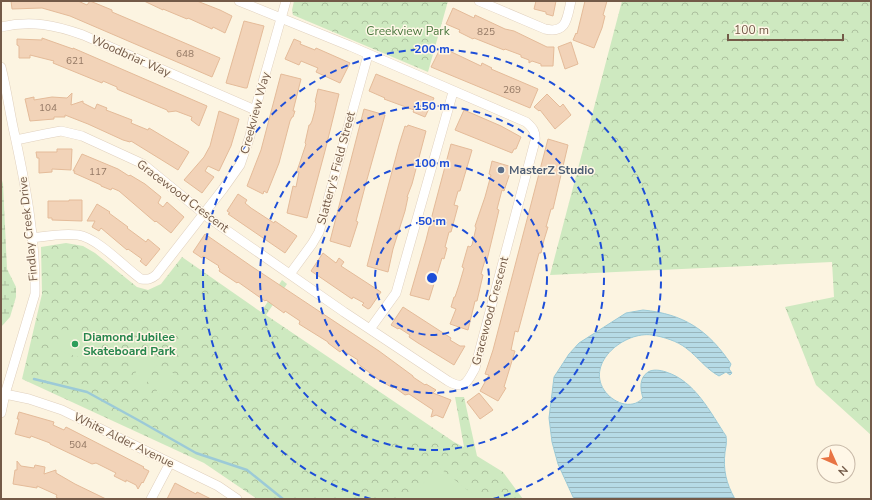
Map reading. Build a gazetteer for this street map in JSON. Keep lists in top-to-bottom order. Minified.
{"streets":{"street":["Woodbriar Way","Creekview Way","Slattery's Field Street","Gracewood Crescent","Findlay Creek Drive","White Alder Avenue"]},"crossings":[["Woodbriar Way","Creekview Way"],["Creekview Way","Gracewood Crescent"],["Creekview Way","Findlay Creek Drive"],["Slattery's Field Street","Gracewood Crescent"],["Gracewood Crescent","Findlay Creek Drive"],["Findlay Creek Drive","White Alder Avenue"]],"parks":["Creekview Park"],"places":["MasterZ Studio","Diamond Jubilee Skateboard Park"],"house_numbers":["825","648","621","269","104","117","504"],"scale_bar":"100 m","north":"bottom right","rings":["200 m","150 m","100 m","50 m"]}
